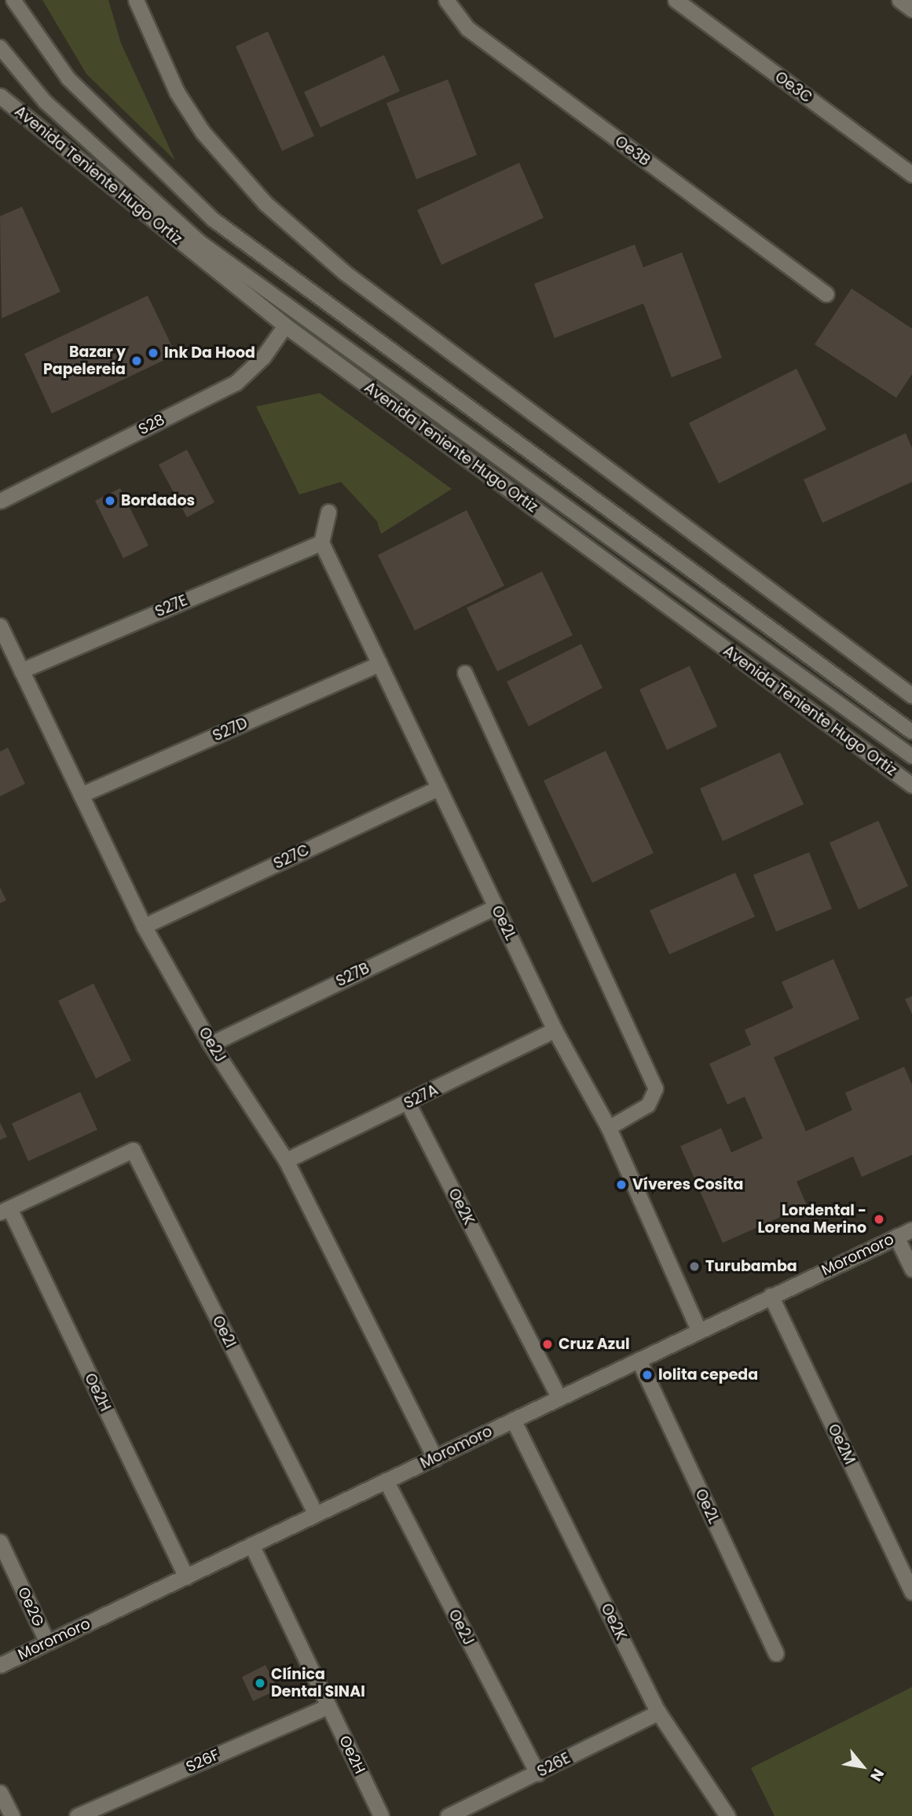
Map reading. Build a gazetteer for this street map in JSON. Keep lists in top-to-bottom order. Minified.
{"streets":{"street":["Oe3C","Oe3B","Avenida Teniente Hugo Ortiz","S28","S27E","S27D","S27C","Oe2L","S27B","Oe2J","S27A","Oe2K","Moromoro","Oe2I","Oe2H","Oe2M","Oe2G","S26F","S26E"]},"crossings":[["Avenida Teniente Hugo Ortiz","S28"],["S27E","Oe2L"],["S27E","Oe2J"],["S27D","Oe2L"],["S27D","Oe2J"],["S27C","Oe2L"],["S27C","Oe2J"],["Oe2L","S27B"],["Oe2L","S27A"],["Oe2L","Moromoro"],["S27B","Oe2J"],["Oe2J","S27A"],["Oe2J","Moromoro"],["Oe2J","S26E"],["S27A","Oe2K"],["Oe2K","Moromoro"],["Oe2K","S26E"],["Moromoro","Oe2I"],["Moromoro","Oe2H"],["Moromoro","Oe2M"],["Moromoro","Oe2G"],["Oe2I","Oe2H"],["Oe2H","S26F"]],"places":["Ink Da Hood","Bazar y Papelereia","Bordados","Víveres Cosita","Lordental - Lorena Merino","Turubamba","Cruz Azul","lolita cepeda","Clínica Dental SINAI"],"north":"bottom right"}
